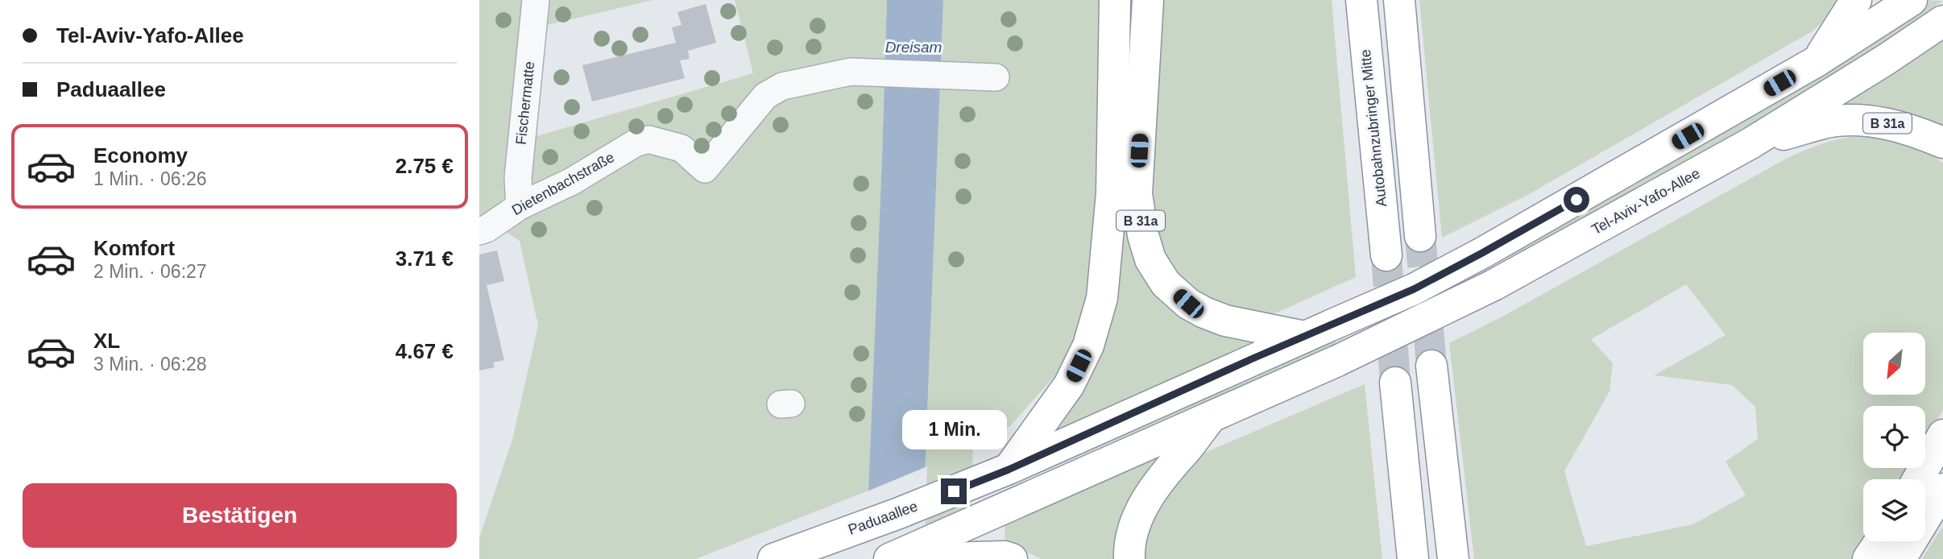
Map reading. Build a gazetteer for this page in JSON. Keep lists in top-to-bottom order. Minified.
{"streets":{"highway":["B 31a","Autobahnzubringer Mitte","Tel-Aviv-Yafo-Allee","Paduaallee"],"street":["Fischermatte","Dietenbachstraße"]},"crossings":[["Fischermatte","Dietenbachstraße"],["B 31a","Tel-Aviv-Yafo-Allee"],["B 31a","Paduaallee"]],"water":["Dreisam"],"north":"bottom left","page":{"banner":["Tel-Aviv-Yafo-Allee","Paduaallee"],"list":[{"name":"Economy","note":"1 Min. · 06:26","value":"2.75 €"},{"name":"Komfort","note":"2 Min. · 06:27","value":"3.71 €"},{"name":"XL","note":"3 Min. · 06:28","value":"4.67 €"}],"bubble":"1 Min.","buttons":"Bestätigen"}}
